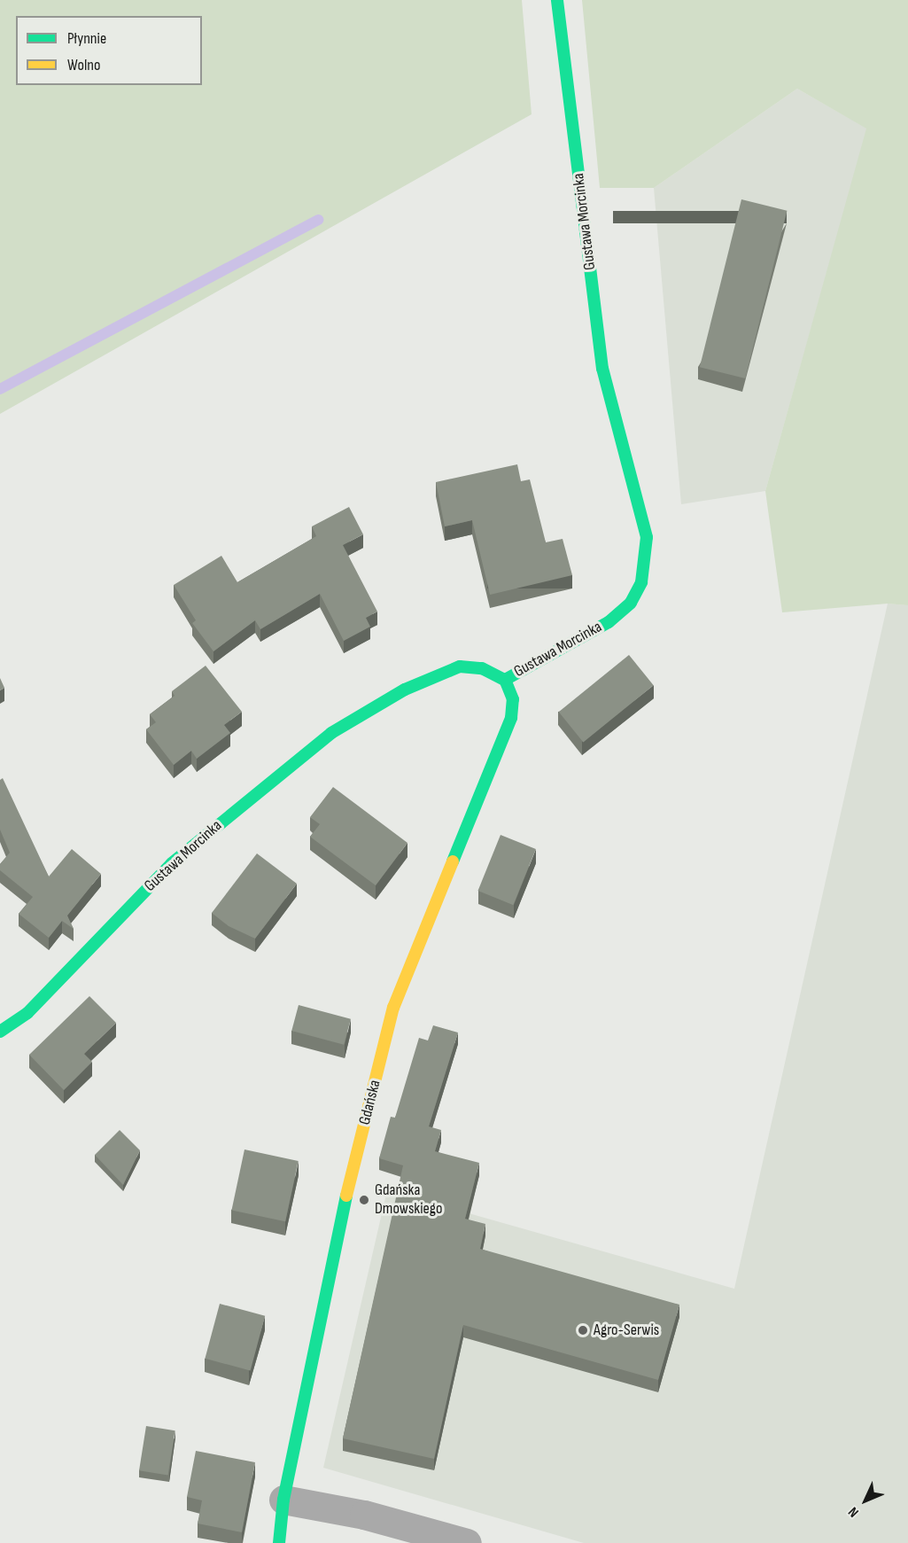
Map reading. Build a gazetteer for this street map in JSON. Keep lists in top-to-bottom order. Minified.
{"streets":{"street":["Gustawa Morcinka","Gdańska"]},"crossings":[["Gustawa Morcinka","Gdańska"]],"places":["Gdańska Dmowskiego","Agro-Serwis"],"legend":["Płynnie","Wolno"],"north":"bottom left"}
